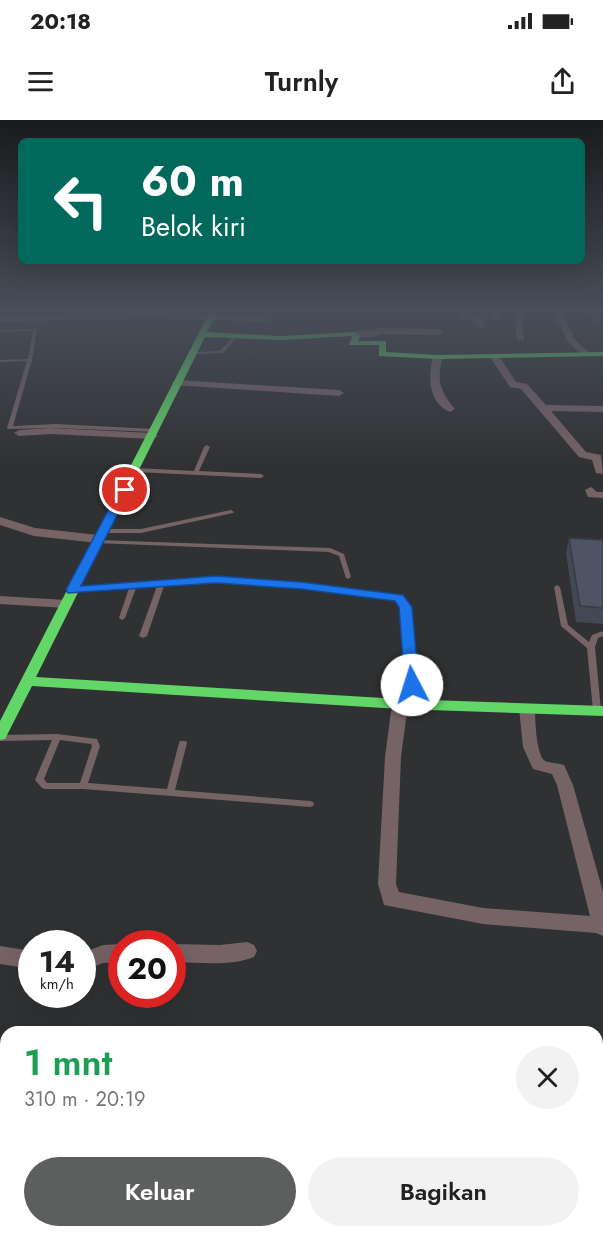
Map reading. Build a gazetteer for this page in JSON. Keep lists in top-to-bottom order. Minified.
{"page":{"status":"20:18","header":"Turnly","turn":["60 m","Belok kiri"],"speed":"14 km/h","limit":"20","heading":["1 mnt","310 m · 20:19"],"buttons":["Keluar","Bagikan"]}}
